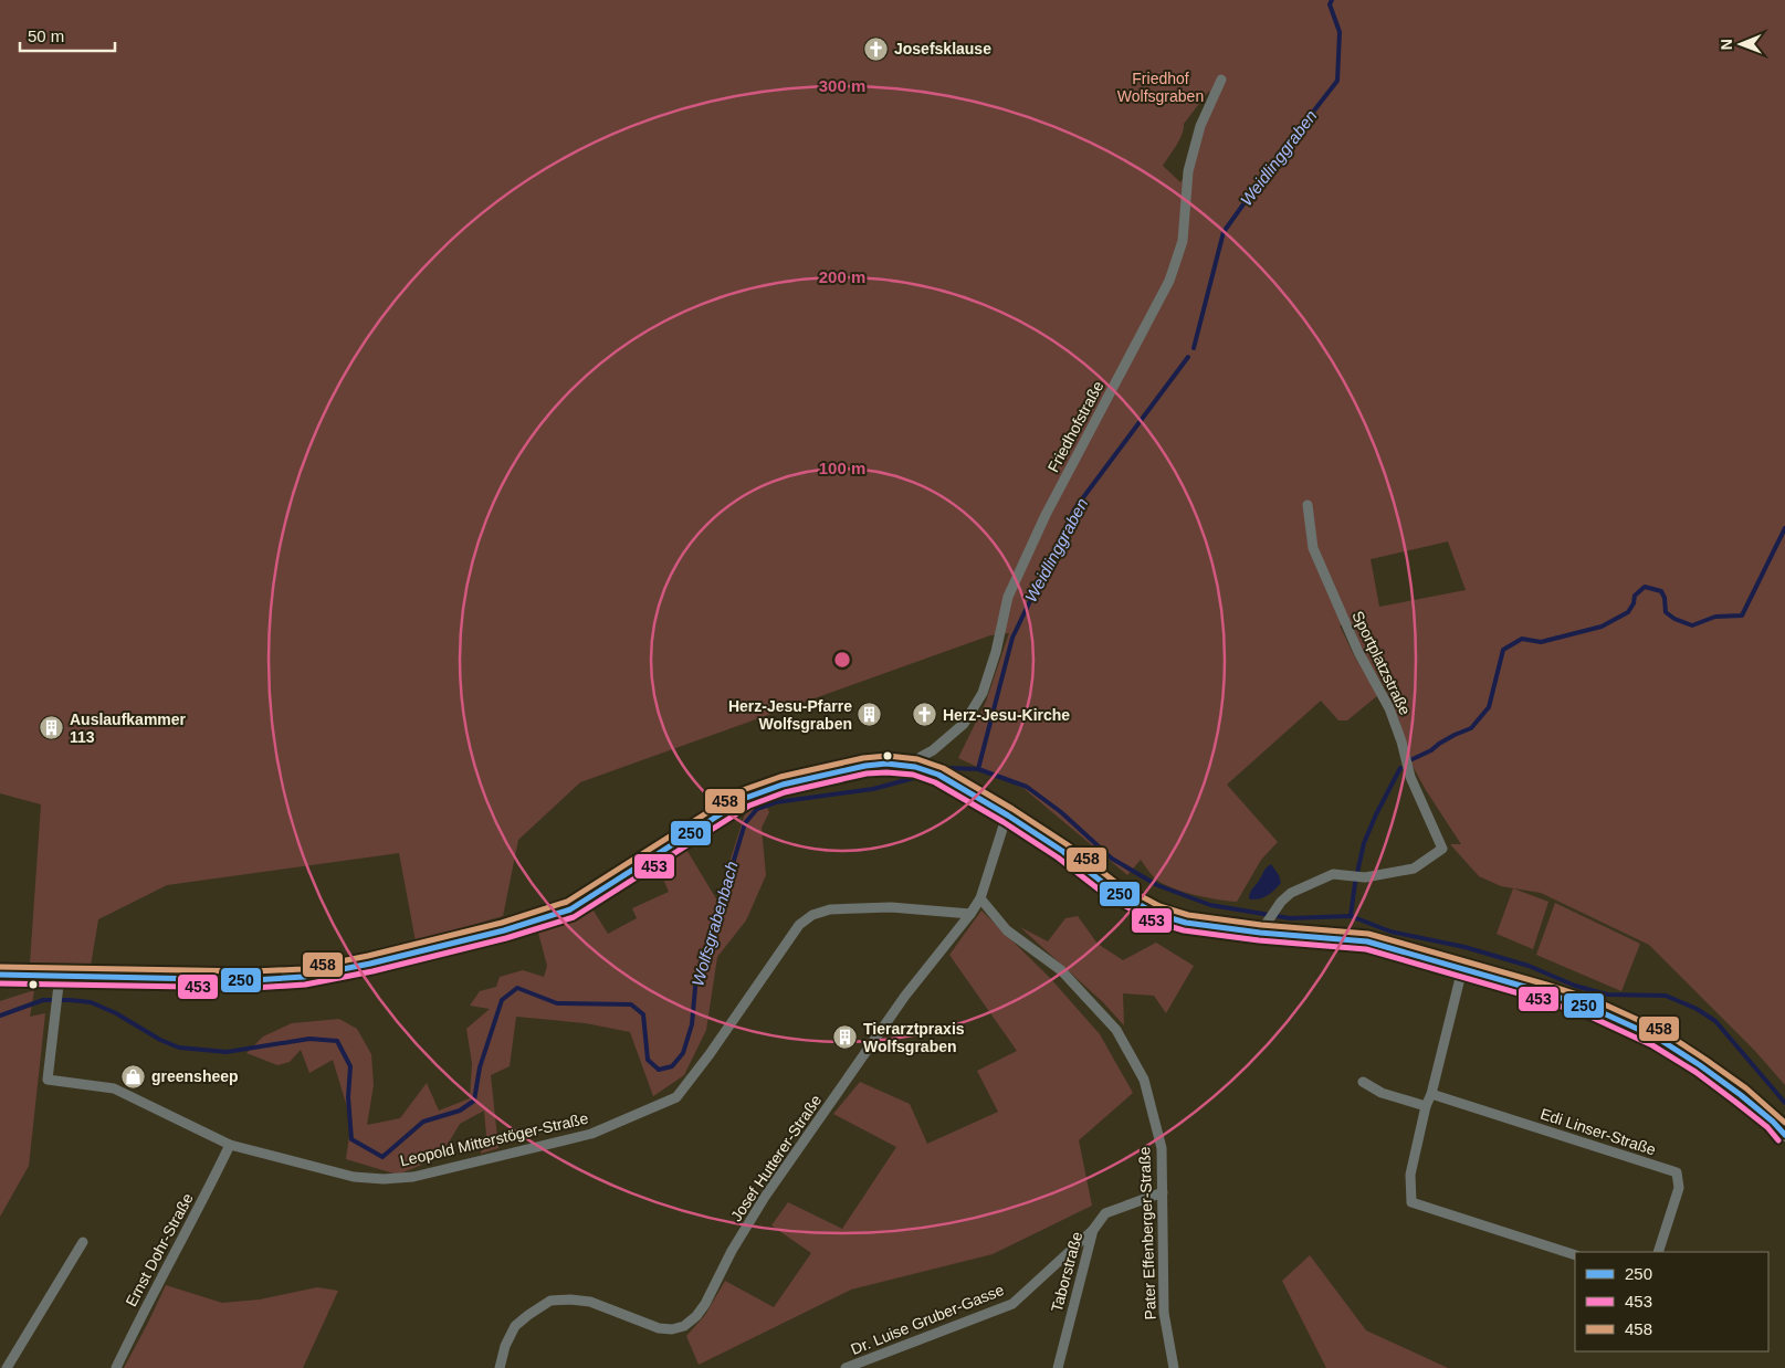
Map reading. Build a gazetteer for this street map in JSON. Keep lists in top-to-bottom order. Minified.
{"streets":{"street":["Friedhofstraße","Sportplatzstraße","Edi Linser-Straße","Leopold Mitterstöger-Straße","Josef Hutterer-Straße","Pater Effenberger-Straße","Ernst Dohr-Straße","Taborstraße","Dr. Luise Gruber-Gasse"]},"crossings":[["Leopold Mitterstöger-Straße","Josef Hutterer-Straße"],["Leopold Mitterstöger-Straße","Ernst Dohr-Straße"],["Josef Hutterer-Straße","Pater Effenberger-Straße"],["Pater Effenberger-Straße","Taborstraße"],["Taborstraße","Dr. Luise Gruber-Gasse"]],"water":["Weidlinggraben","Wolfsgrabenbach"],"parks":["Friedhof Wolfsgraben"],"places":{"church":["Josefsklause","Herz-Jesu-Kirche"],"building":["Herz-Jesu-Pfarre Wolfsgraben","Auslaufkammer 113","Tierarztpraxis Wolfsgraben"],"shop":["greensheep"]},"lines":["transit line 458","transit line 250","transit line 453"],"legend":["250","453","458"],"scale_bar":"50 m","north":"left","rings":["300 m","200 m","100 m"]}
